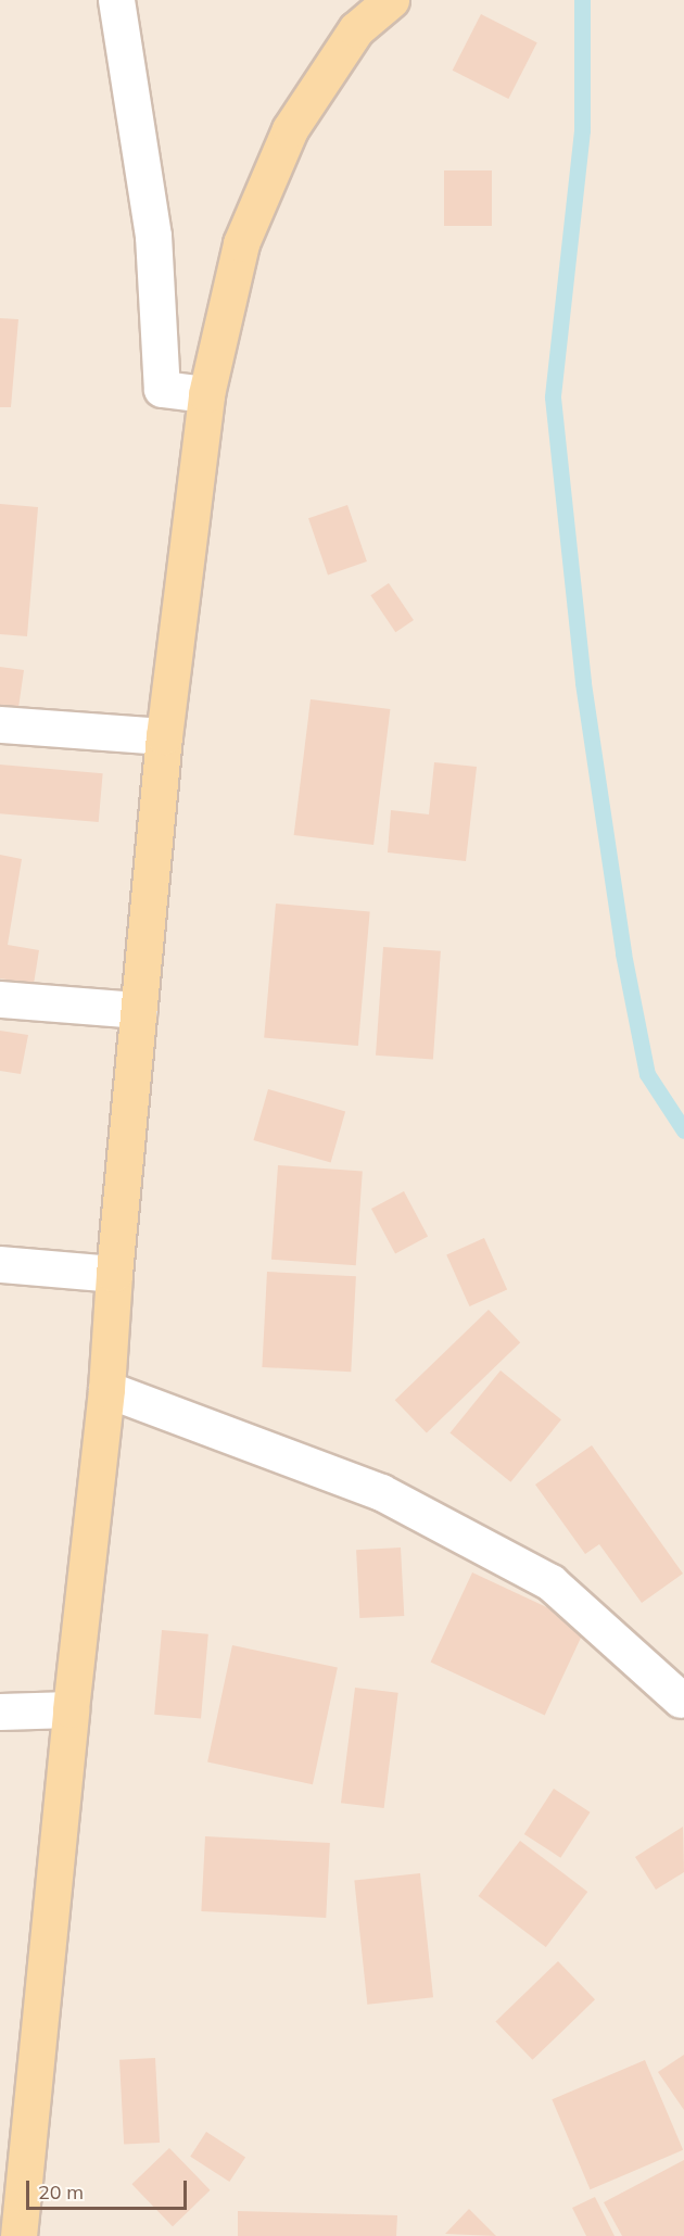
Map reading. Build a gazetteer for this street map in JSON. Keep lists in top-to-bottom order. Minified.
{"scale_bar":"20 m"}
